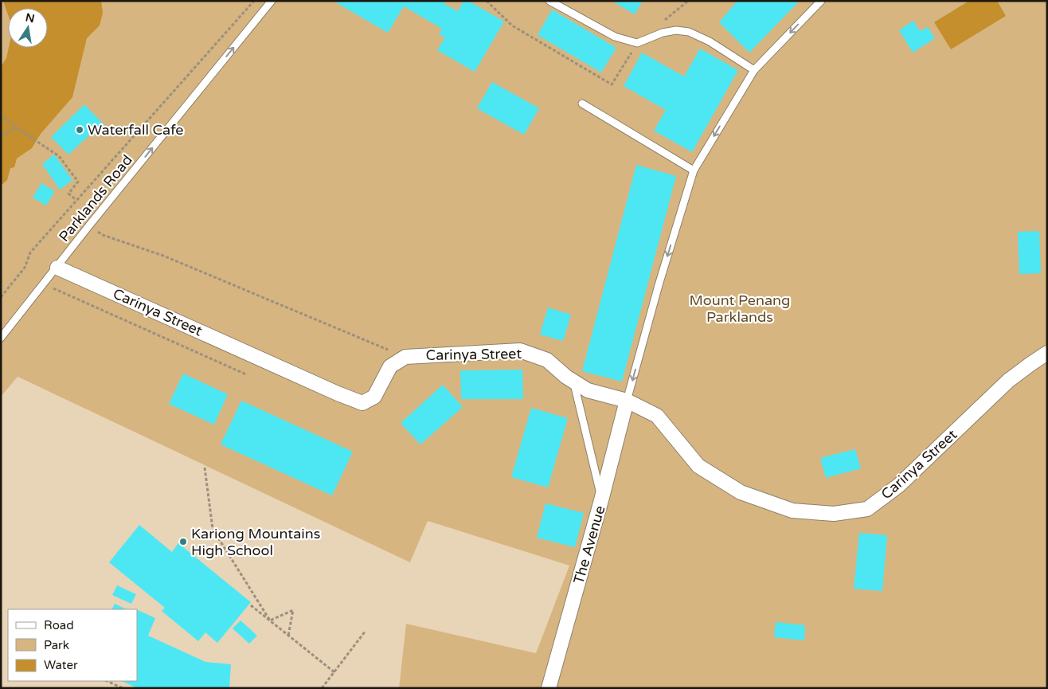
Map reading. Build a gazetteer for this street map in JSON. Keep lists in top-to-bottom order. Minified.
{"streets":{"street":["Carinya Street","The Avenue"],"lane":["Parklands Road"]},"crossings":[["Parklands Road","Carinya Street"],["Carinya Street","The Avenue"]],"one_way":["Parklands Road"],"parks":["Mount Penang Parklands"],"places":["Waterfall Cafe","Kariong Mountains High School"],"legend":["Road","Park","Water"],"north":"top"}
